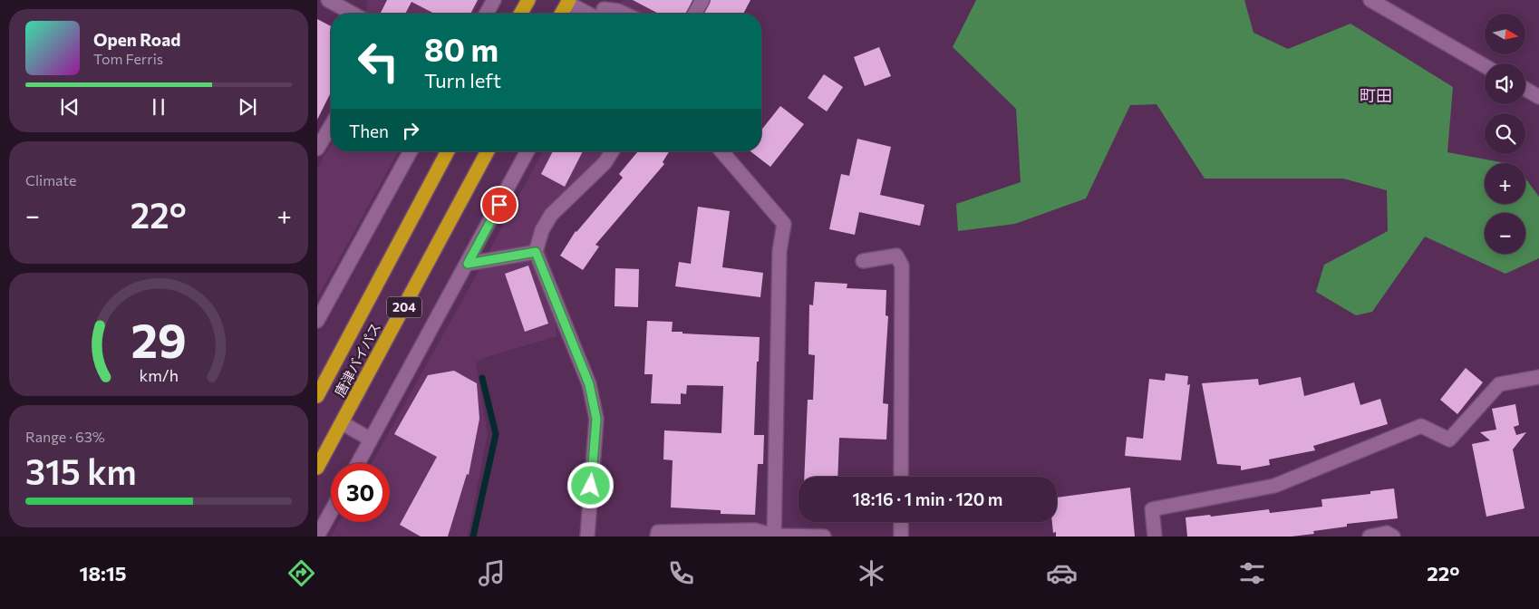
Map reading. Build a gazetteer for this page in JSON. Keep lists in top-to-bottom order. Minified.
{"streets":{"highway":["204","唐津バイパス"]},"districts":["町田"],"north":"right","page":{"map_buttons":["+","−"],"turn":["80 m","Turn left"],"song":["Open Road","Tom Ferris"],"then":"Then","tile":["Climate",["Range · 63%","315 km"]],"heat":["−","22°","+"],"limit":"30","trip":"18:16 · 1 min · 120 m","tabs":["18:15","22°"],"gauge":["29","km/h"]}}
